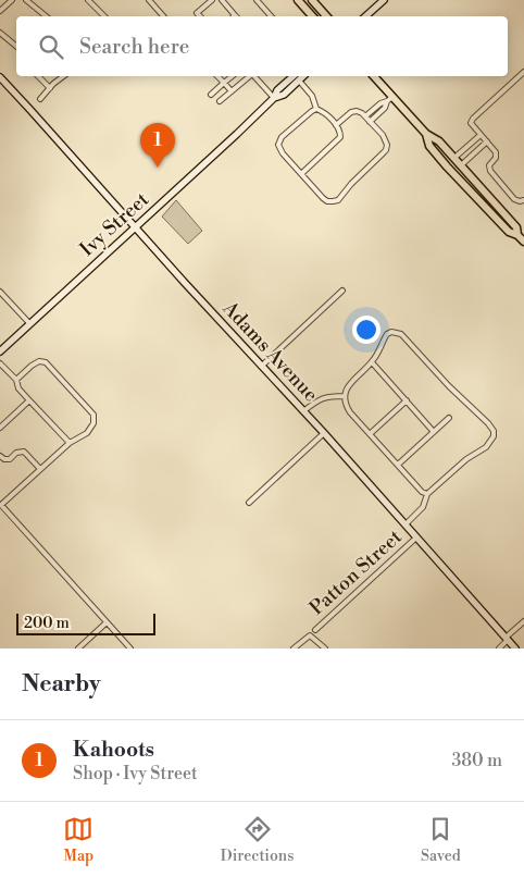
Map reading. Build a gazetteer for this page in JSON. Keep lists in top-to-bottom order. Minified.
{"streets":{"street":["Ivy Street","Adams Avenue","Patton Street"]},"crossings":[["Ivy Street","Adams Avenue"],["Adams Avenue","Patton Street"]],"scale_bar":"200 m","page":{"search":"Search here","pins":"1","scale":"200 m","heading":"Nearby","list":[{"mark":"1","name":"Kahoots","note":"Shop · Ivy Street","value":"380 m"}],"nav":["Map","Directions","Saved"]}}
